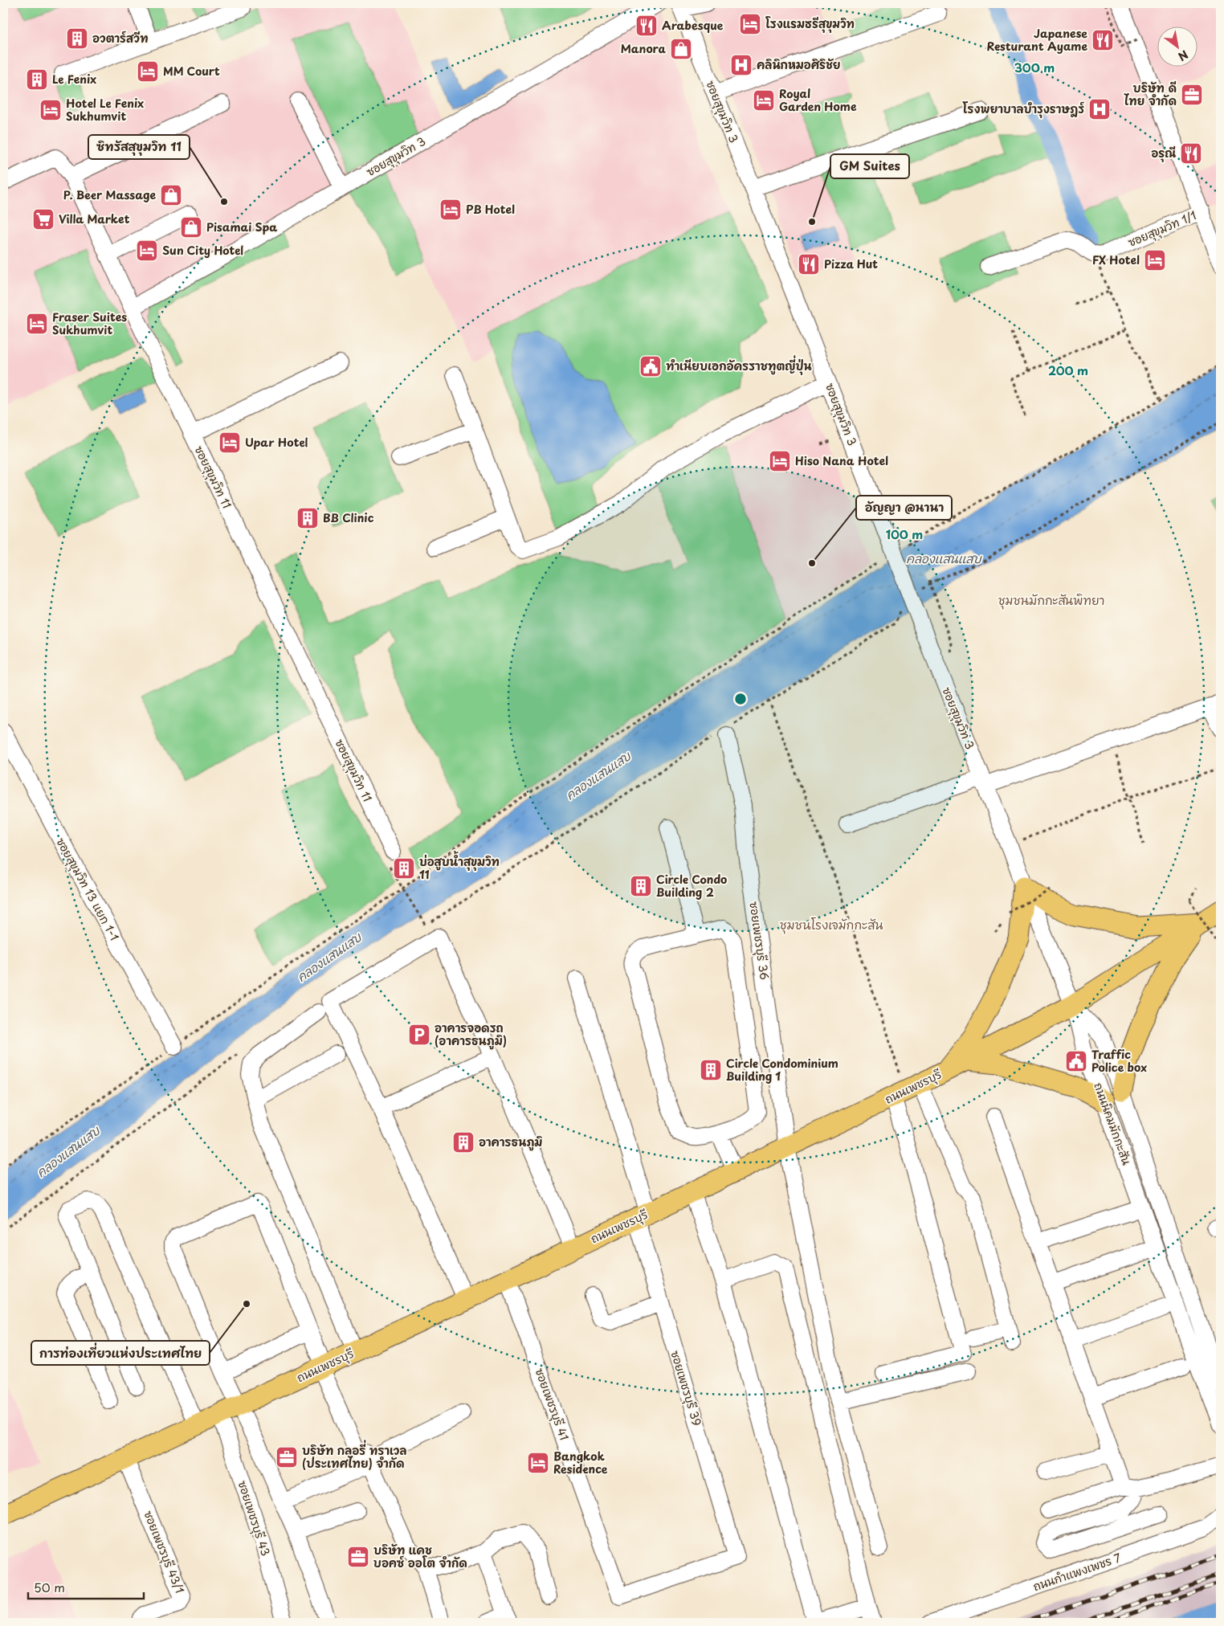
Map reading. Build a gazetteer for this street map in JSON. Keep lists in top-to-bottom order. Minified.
{"streets":{"main road":["ถนนเพชรบุรี"],"street":["ซอยสุขุมวิท 3","ซอยสุขุมวิท 1/1","ซอยสุขุมวิท 11","ซอยสุขุมวิท 13 แยก 1-1","ซอยเพชรบุรี 36","ถนนนิคมมักกะสัน","ซอยเพชรบุรี 39","ซอยเพชรบุรี 41","ซอยเพชรบุรี 43","ซอยเพชรบุรี 43/1","ถนนกำแพงเพชร 7"]},"crossings":[["ซอยสุขุมวิท 3","ซอยสุขุมวิท 11"],["ซอยสุขุมวิท 3","ถนนเพชรบุรี"],["ซอยสุขุมวิท 3","ถนนนิคมมักกะสัน"],["ซอยเพชรบุรี 36","ถนนเพชรบุรี"],["ถนนเพชรบุรี","ถนนนิคมมักกะสัน"],["ถนนเพชรบุรี","ซอยเพชรบุรี 39"],["ถนนเพชรบุรี","ซอยเพชรบุรี 41"],["ถนนเพชรบุรี","ซอยเพชรบุรี 43"],["ถนนเพชรบุรี","ซอยเพชรบุรี 43/1"],["ซอยเพชรบุรี 39","ซอยเพชรบุรี 41"]],"districts":["ชุมชนมักกะสันพิทยา","ชุมชนโรงเจมักกะสัน"],"water":["คลองแสนแสบ"],"places":{"hotel":["โรงแรมธรีสุขุมวิท","MM Court","Royal Garden Home","Hotel Le Fenix Sukhumvit","PB Hotel","Sun City Hotel","FX Hotel","Fraser Suites Sukhumvit","Upar Hotel","Hiso Nana Hotel","Bangkok Residence"],"restaurant":["Arabesque","Japanese Resturant Ayame","อรุณี","Pizza Hut"],"building":["อวตาร์สวีท","Le Fenix","BB Clinic","บ่อสูบน้ำสุขุมวิท 11","Circle Condo Building 2","Circle Condominium Building 1","อาคารธนภูมิ"],"shop":["Manora","P. Beer Massage","Pisamai Spa"],"hospital":["คลินิกหมอศิริชัย","โรงพยาบาลบำรุงราษฎร์"],"office":["บริษัท ดี ไทย จำกัด","บริษัท กลอรี่ ทราเวล (ประเทศไทย) จำกัด","บริษัท แคช บอคซ์ ออโต จำกัด"],"other":["ซิทรัสสุขุมวิท 11","GM Suites","อัญญา @นานา","การท่องเที่ยวแห่งประเทศไทย"],"supermarket":["Villa Market"],"public building":["ทำเนียบเอกอัครราชทูตญี่ปุ่น","Traffic Police box"],"parking":["อาคารจอดรถ (อาคารธนภูมิ)"]},"scale_bar":"50 m","north":"bottom right","rings":["300 m","200 m","100 m"]}
